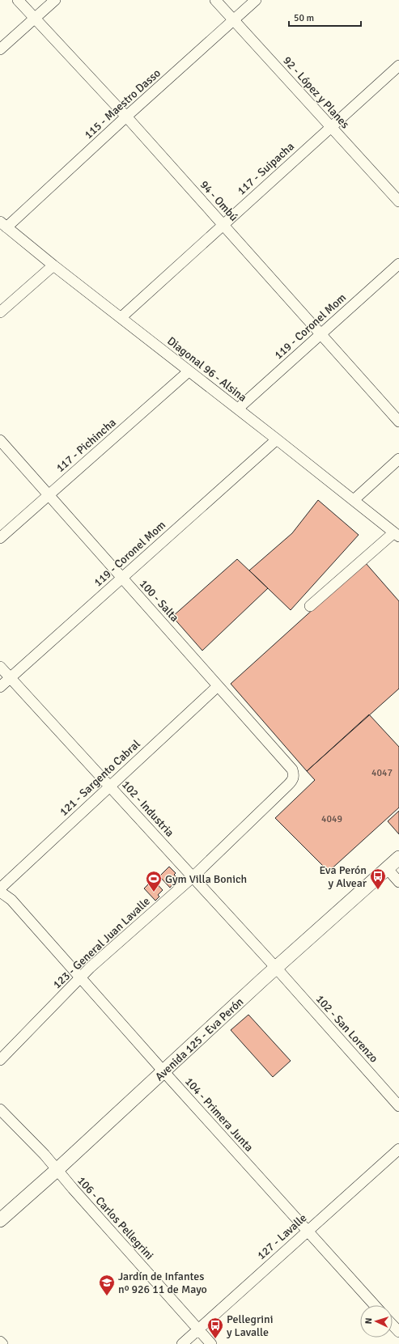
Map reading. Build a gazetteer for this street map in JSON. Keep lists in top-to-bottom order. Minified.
{"streets":{"main road":["Avenida 125 - Eva Perón"],"street":["92 - López y Planes","115 - Maestro Dasso","117 - Suipacha","94 - Ombú","119 - Coronel Mom","Diagonal 96 - Alsina","117 - Pichincha","100 - Salta","121 - Sargento Cabral","102 - Industria","123 - General Juan Lavalle","102 - San Lorenzo","104 - Primera Junta","106 - Carlos Pellegrini","127 - Lavalle"]},"crossings":[["92 - López y Planes","115 - Maestro Dasso"],["92 - López y Planes","117 - Suipacha"],["115 - Maestro Dasso","94 - Ombú"],["115 - Maestro Dasso","Diagonal 96 - Alsina"],["117 - Suipacha","94 - Ombú"],["117 - Suipacha","Diagonal 96 - Alsina"],["94 - Ombú","119 - Coronel Mom"],["119 - Coronel Mom","Diagonal 96 - Alsina"],["119 - Coronel Mom","100 - Salta"],["119 - Coronel Mom","102 - Industria"],["Diagonal 96 - Alsina","117 - Pichincha"],["117 - Pichincha","100 - Salta"],["100 - Salta","121 - Sargento Cabral"],["100 - Salta","123 - General Juan Lavalle"],["121 - Sargento Cabral","102 - Industria"],["102 - Industria","123 - General Juan Lavalle"],["102 - Industria","102 - San Lorenzo"],["102 - Industria","Avenida 125 - Eva Perón"],["123 - General Juan Lavalle","104 - Primera Junta"],["102 - San Lorenzo","Avenida 125 - Eva Perón"],["Avenida 125 - Eva Perón","104 - Primera Junta"],["Avenida 125 - Eva Perón","106 - Carlos Pellegrini"],["104 - Primera Junta","127 - Lavalle"],["106 - Carlos Pellegrini","127 - Lavalle"]],"places":{"bus stop":["Eva Perón y Alvear","Pellegrini y Lavalle"],"sports":["Gym Villa Bonich"],"school or university":["Jardín de Infantes nº 926 11 de Mayo"]},"house_numbers":["4047","4049"],"scale_bar":"50 m","north":"left"}
